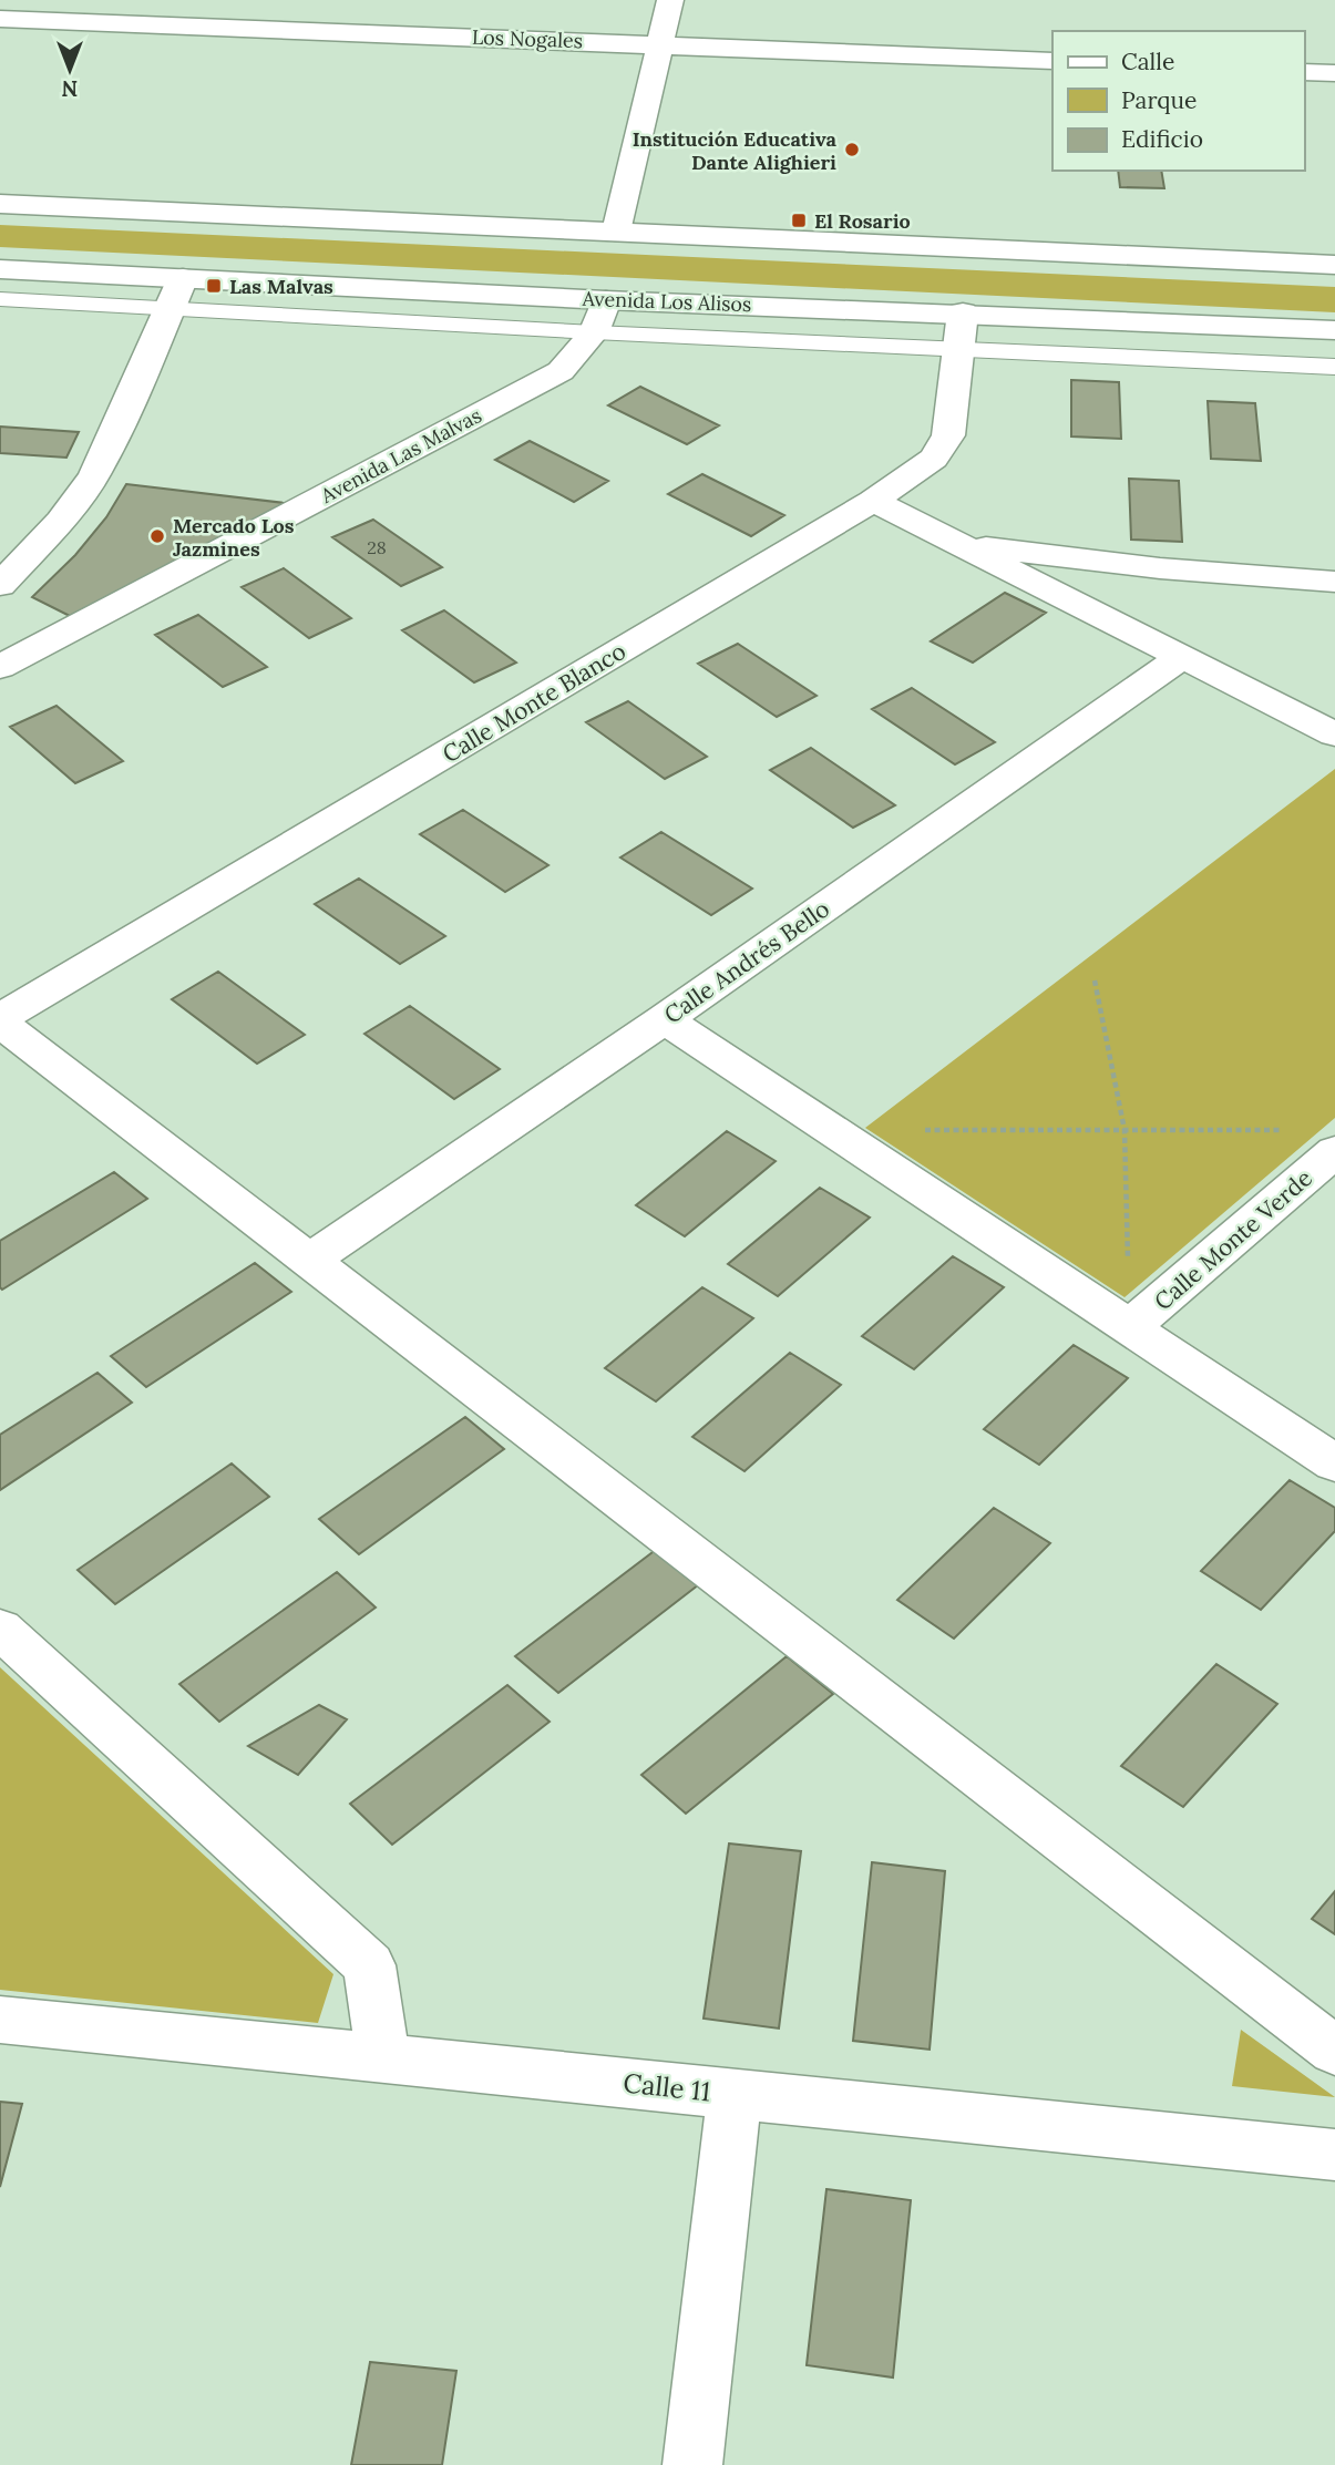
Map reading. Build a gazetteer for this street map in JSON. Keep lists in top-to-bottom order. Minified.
{"streets":{"street":["Los Nogales","Avenida Los Alisos","Avenida Las Malvas","Calle Monte Blanco","Calle Andrés Bello","Calle Monte Verde","Calle 11"]},"crossings":[["Avenida Los Alisos","Avenida Las Malvas"],["Avenida Los Alisos","Calle Monte Blanco"]],"places":{"other":["Institución Educativa Dante Alighieri","Mercado Los Jazmines"],"transit":["El Rosario","Las Malvas"]},"house_numbers":["28"],"legend":["Calle","Parque","Edificio"],"north":"bottom"}
